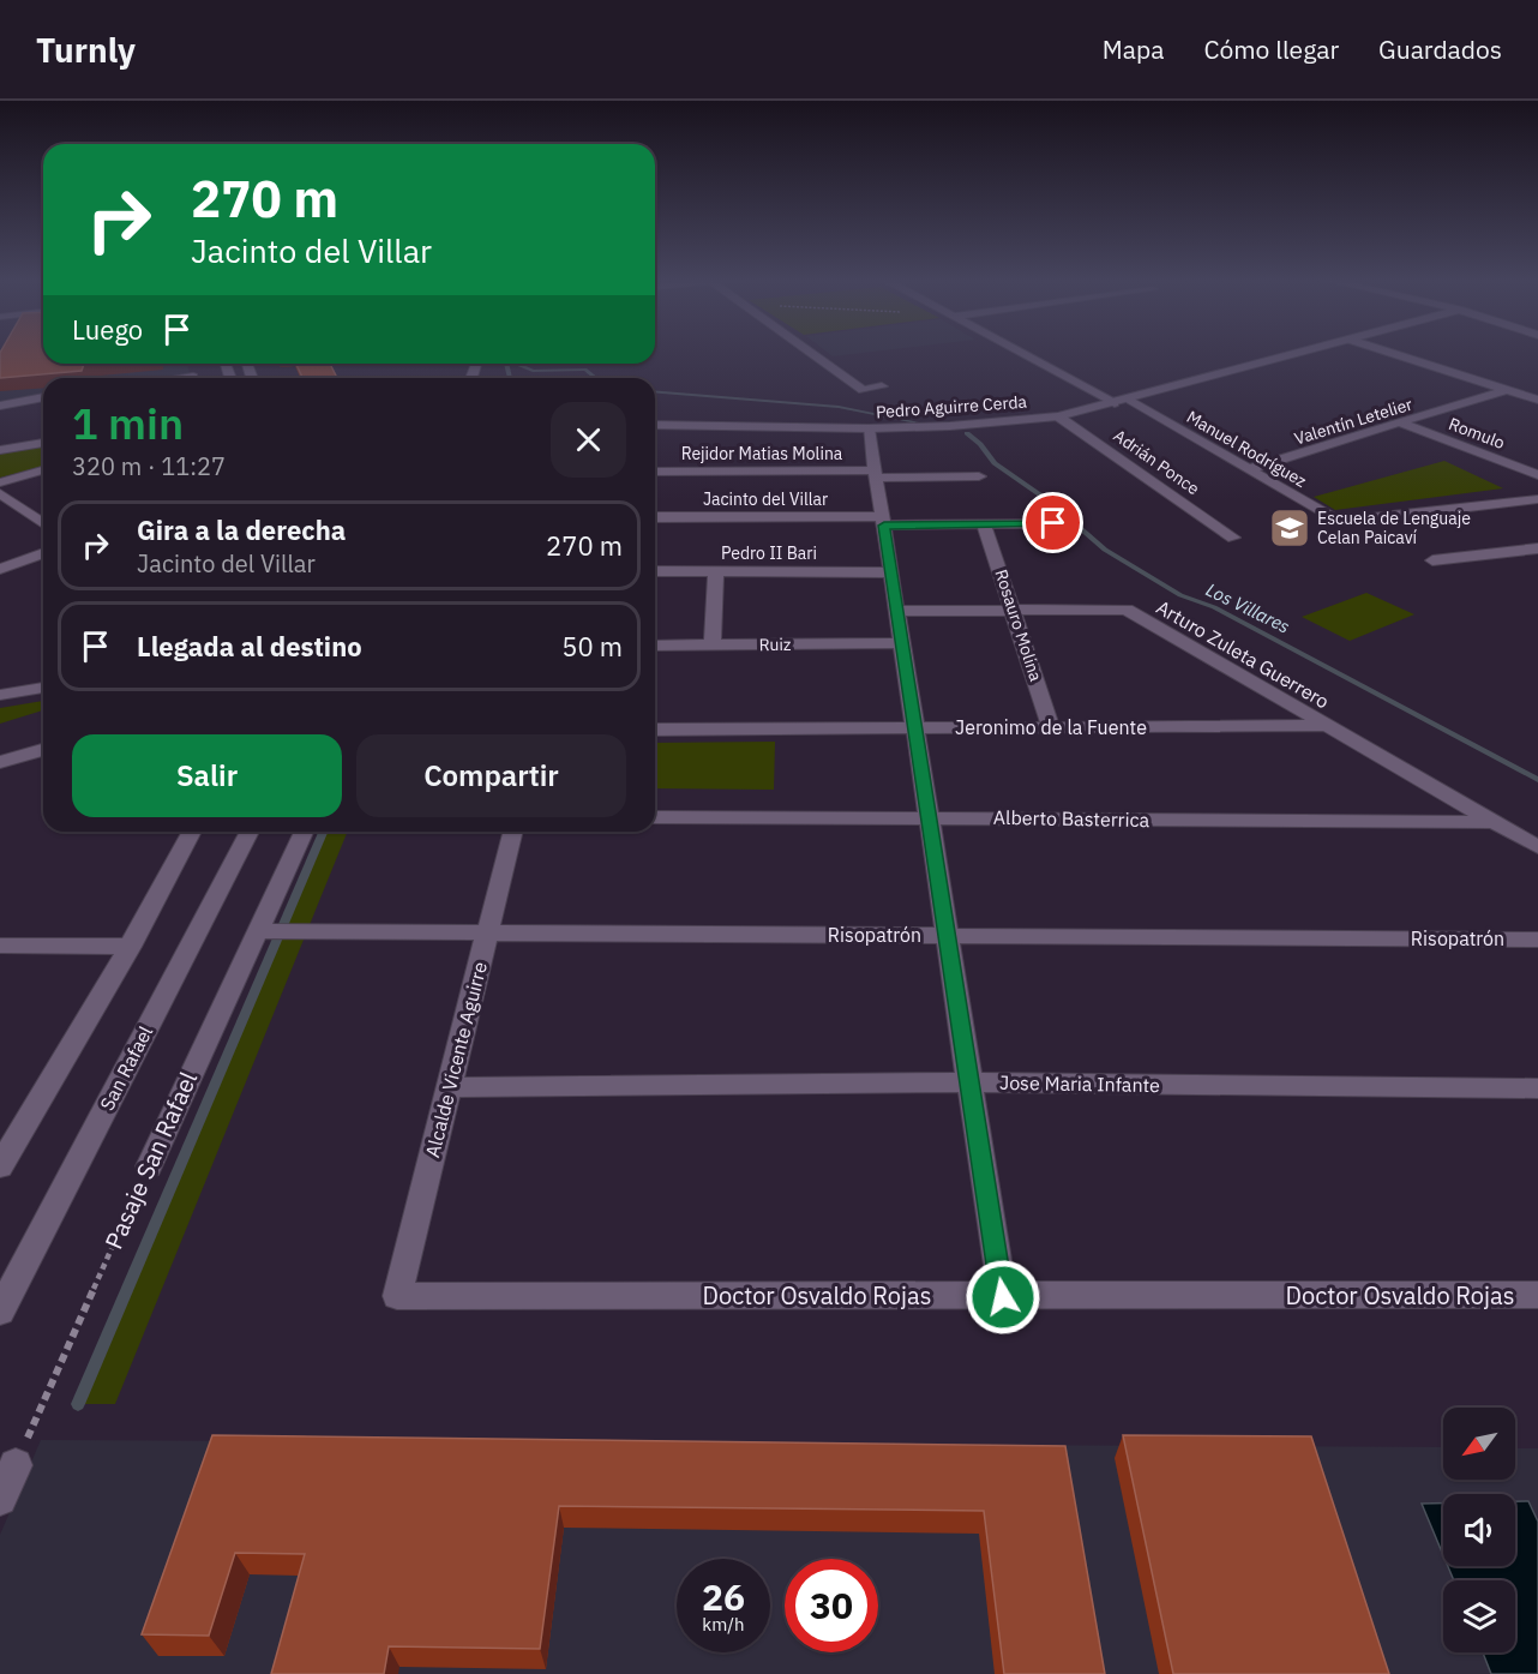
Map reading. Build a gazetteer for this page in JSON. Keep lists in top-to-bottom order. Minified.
{"streets":{"street":["Pedro Aguirre Cerda","Valentín Letelier","Romulo","Manuel Rodríguez","Rejidor Matias Molina","Adrián Ponce","Jacinto del Villar","Pedro II Bari","Rosauro Molina","Ruiz","Arturo Zuleta Guerrero","Jeronimo de la Fuente","Alberto Basterrica","Risopatrón","Alcalde Vicente Aguirre","San Rafael","Jose Maria Infante","Pasaje San Rafael","Doctor Osvaldo Rojas"]},"crossings":[["Pedro Aguirre Cerda","Manuel Rodríguez"],["Pedro Aguirre Cerda","Adrián Ponce"],["Valentín Letelier","Romulo"],["Valentín Letelier","Manuel Rodríguez"],["Jacinto del Villar","Rosauro Molina"],["Rosauro Molina","Arturo Zuleta Guerrero"],["Rosauro Molina","Jeronimo de la Fuente"],["Arturo Zuleta Guerrero","Jeronimo de la Fuente"],["Arturo Zuleta Guerrero","Alberto Basterrica"],["Risopatrón","Alcalde Vicente Aguirre"],["Risopatrón","Pasaje San Rafael"],["Alcalde Vicente Aguirre","Jose Maria Infante"],["Alcalde Vicente Aguirre","Doctor Osvaldo Rojas"]],"water":["Los Villares"],"places":{"school or university":["Escuela de Lenguaje Celan Paicaví"]},"north":"bottom left","page":{"header":"Turnly","nav":["Mapa","Cómo llegar","Guardados"],"turn":["270 m","Jacinto del Villar"],"then":"Luego","heading":["1 min","320 m · 11:27"],"list":[{"name":"Gira a la derecha","note":"Jacinto del Villar","value":"270 m"},{"name":"Llegada al destino","value":"50 m"}],"buttons":["Salir","Compartir"],"speed":"26 km/h","limit":"30"}}
